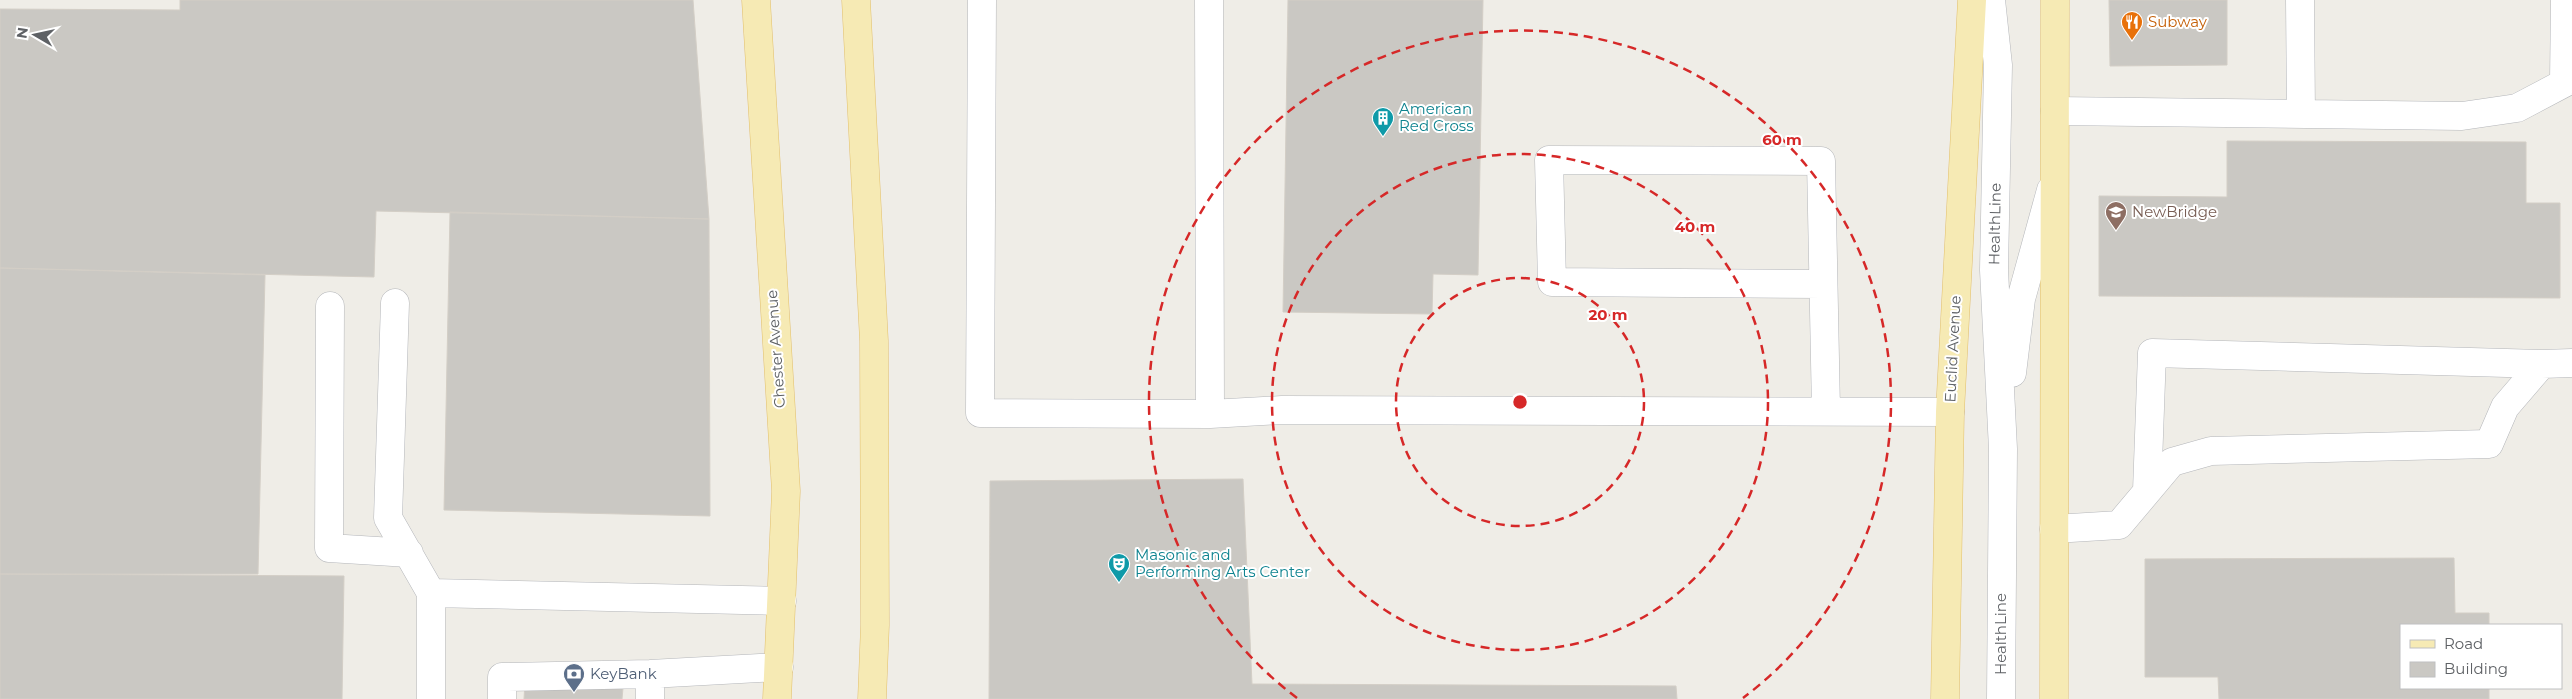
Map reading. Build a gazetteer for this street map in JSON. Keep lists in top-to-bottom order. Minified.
{"streets":{"main road":["Chester Avenue","Euclid Avenue"],"lane":["HealthLine"]},"places":{"restaurant":["Subway"],"building":["American Red Cross"],"school or university":["NewBridge"],"theatre":["Masonic and Performing Arts Center"],"bank":["KeyBank"]},"legend":["Road","Building"],"north":"left","rings":["60 m","40 m","20 m"]}
